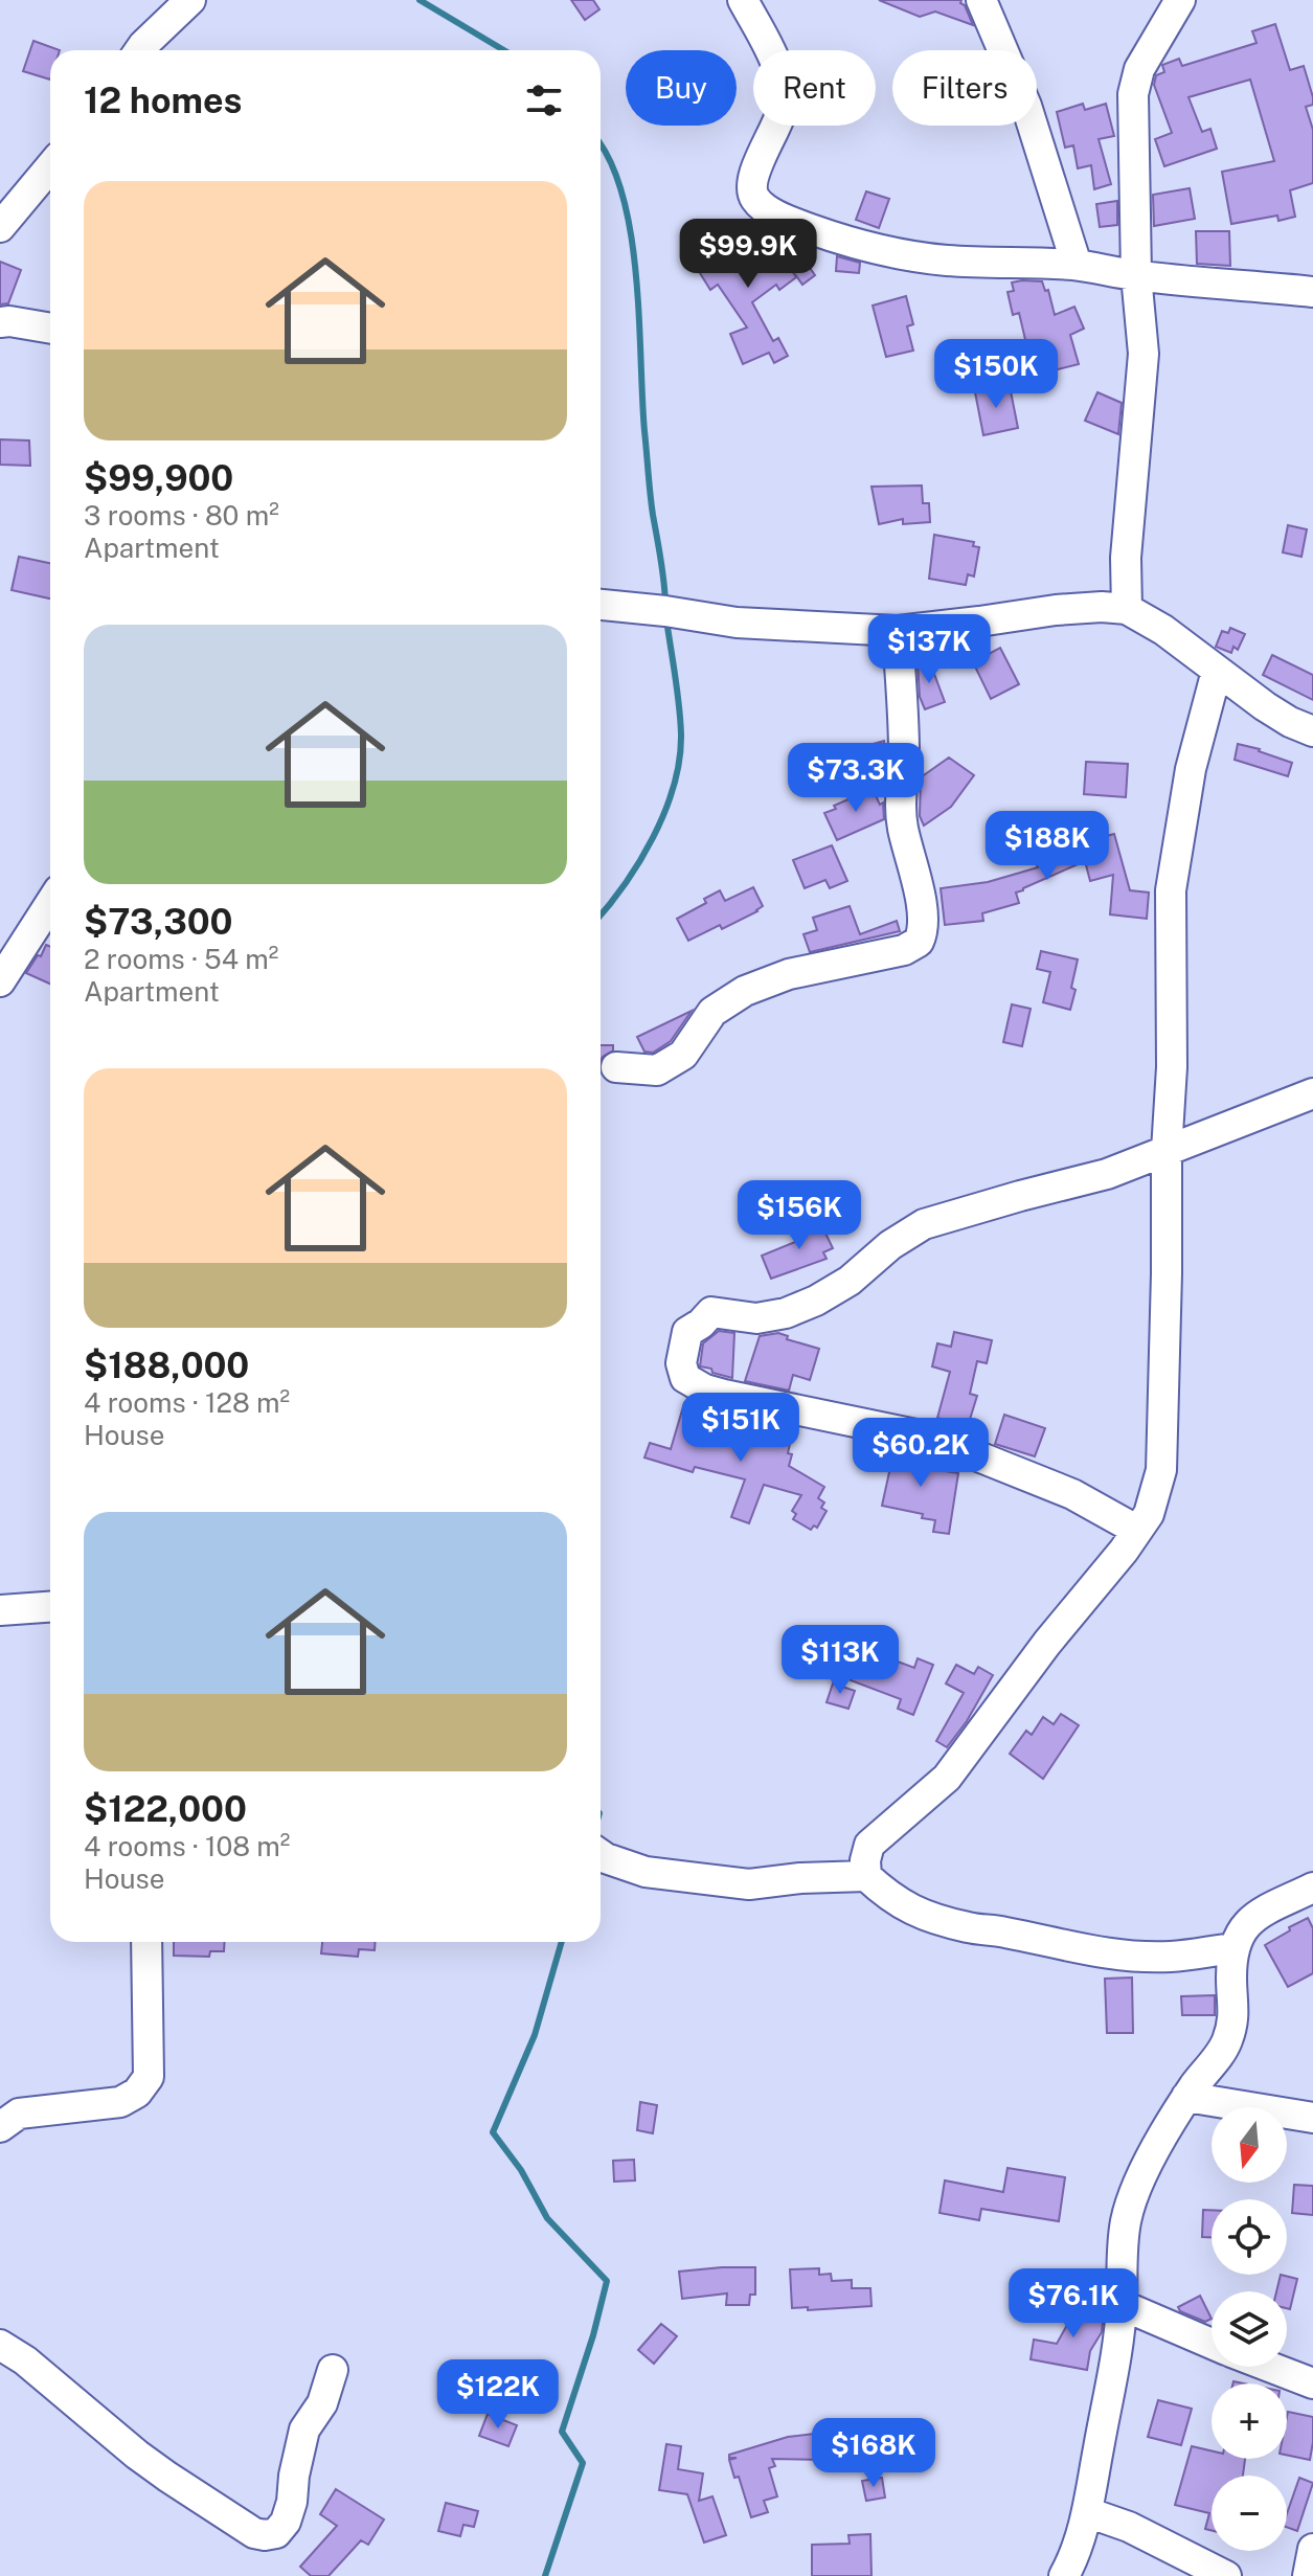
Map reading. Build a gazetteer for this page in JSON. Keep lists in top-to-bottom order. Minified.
{"north":"bottom","page":{"chip":["Buy","Rent","Filters"],"heading":"12 homes","list":[{"name":"$99,900","note":"3 rooms · 80 m² · Apartment"},{"name":"$73,300","note":"2 rooms · 54 m² · Apartment"},{"name":"$188,000","note":"4 rooms · 128 m² · House"},{"name":"$122,000","note":"4 rooms · 108 m² · House"}],"price":["$99.9K","$150K","$137K","$73.3K","$188K","$156K","$151K","$60.2K","$113K","$76.1K","$122K","$168K"],"map_buttons":["+","−"]}}
